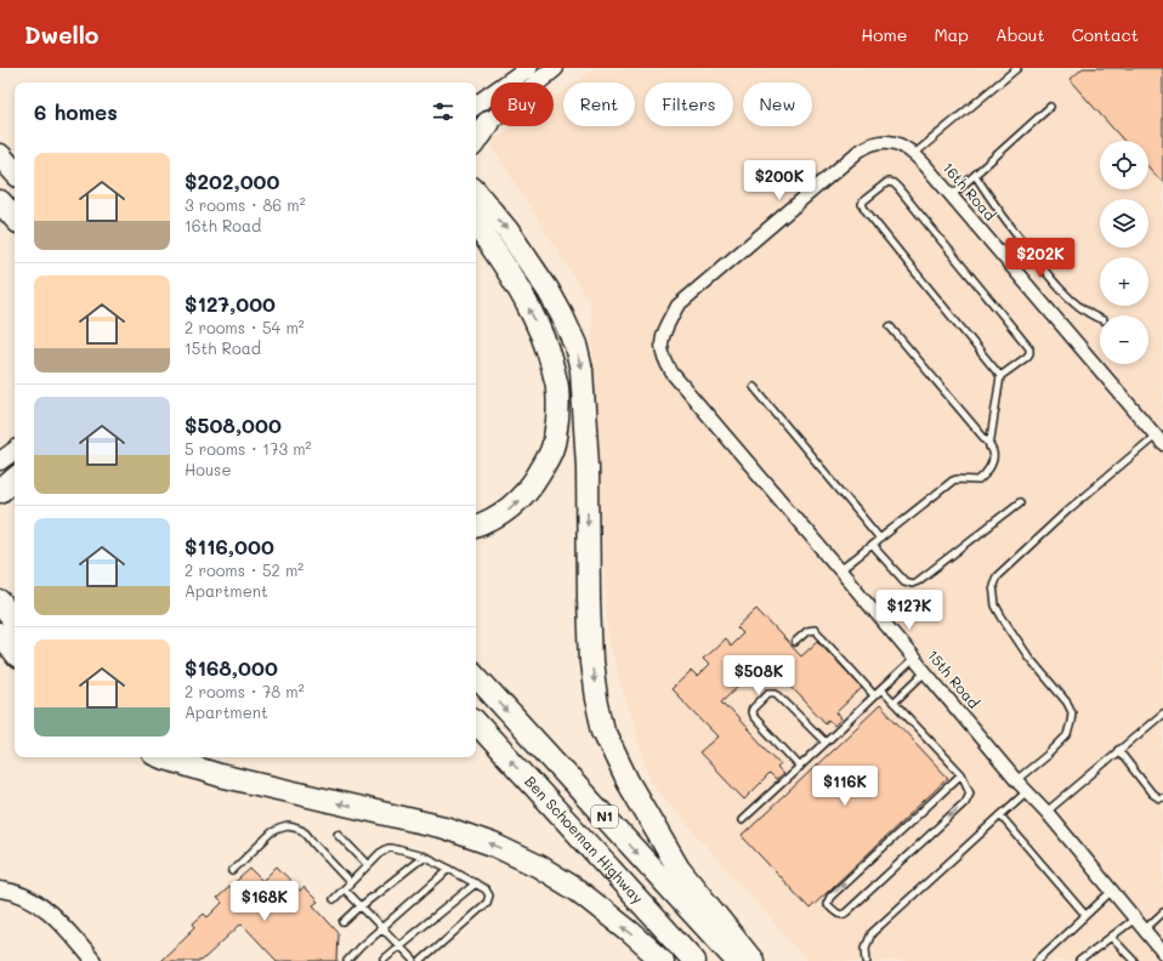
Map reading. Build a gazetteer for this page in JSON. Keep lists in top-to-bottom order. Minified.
{"streets":{"highway":["N1","Ben Schoeman Highway"],"street":["16th Road","15th Road"]},"crossings":[["16th Road","15th Road"]],"page":{"header":"Dwello","nav":["Home","Map","About","Contact"],"chip":["Buy","Rent","Filters","New"],"heading":"6 homes","map_buttons":["+","−"],"list":[{"name":"$202,000","note":"3 rooms · 86 m² · 16th Road"},{"name":"$127,000","note":"2 rooms · 54 m² · 15th Road"},{"name":"$508,000","note":"5 rooms · 173 m² · House"},{"name":"$116,000","note":"2 rooms · 52 m² · Apartment"},{"name":"$168,000","note":"2 rooms · 78 m² · Apartment"}],"price":["$200K","$202K","$127K","$508K","$116K","$168K"]}}
